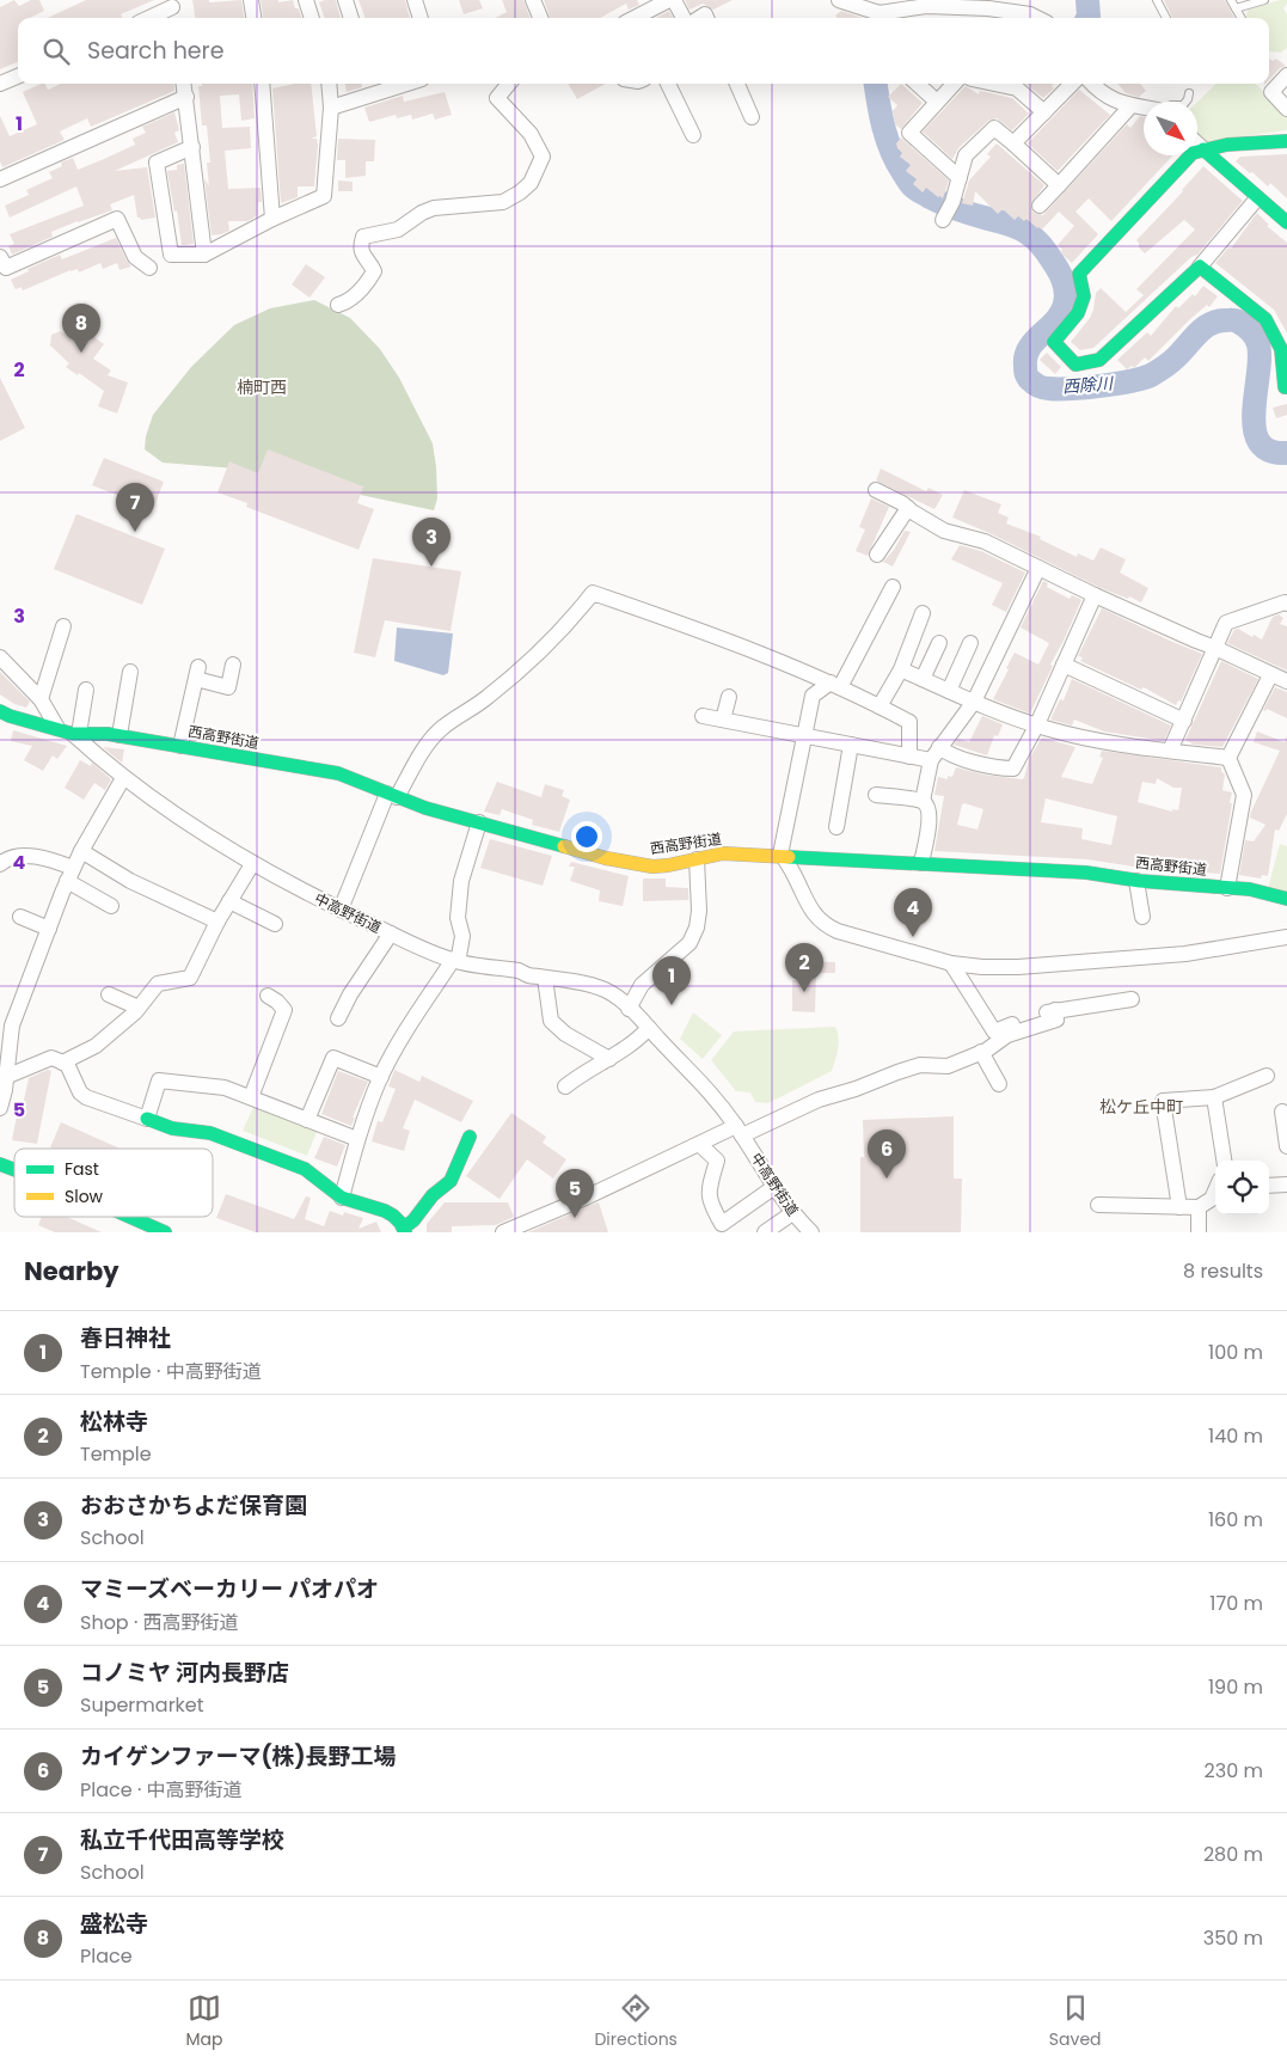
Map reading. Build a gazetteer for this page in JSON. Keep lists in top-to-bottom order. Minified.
{"streets":{"main road":["西高野街道"],"street":["中高野街道"]},"crossings":[["西高野街道","中高野街道"]],"districts":["楠町西","松ケ丘中町"],"water":["西除川"],"legend":["Fast","Slow"],"north":"bottom right","page":{"search":"Search here","pins":["8","7","3","4","2","1","6","5"],"heading":["Nearby","8 results"],"list":[{"mark":"1","name":"春日神社","note":"Temple · 中高野街道","value":"100 m"},{"mark":"2","name":"松林寺","note":"Temple","value":"140 m"},{"mark":"3","name":"おおさかちよだ保育園","note":"School","value":"160 m"},{"mark":"4","name":"マミーズベーカリー パオパオ","note":"Shop · 西高野街道","value":"170 m"},{"mark":"5","name":"コノミヤ 河内長野店","note":"Supermarket","value":"190 m"},{"mark":"6","name":"カイゲンファーマ(株)長野工場","note":"Place · 中高野街道","value":"230 m"},{"mark":"7","name":"私立千代田高等学校","note":"School","value":"280 m"},{"mark":"8","name":"盛松寺","note":"Place","value":"350 m"}],"nav":["Map","Directions","Saved"]},"grid":{"rows":["1","2","3","4","5"]}}
